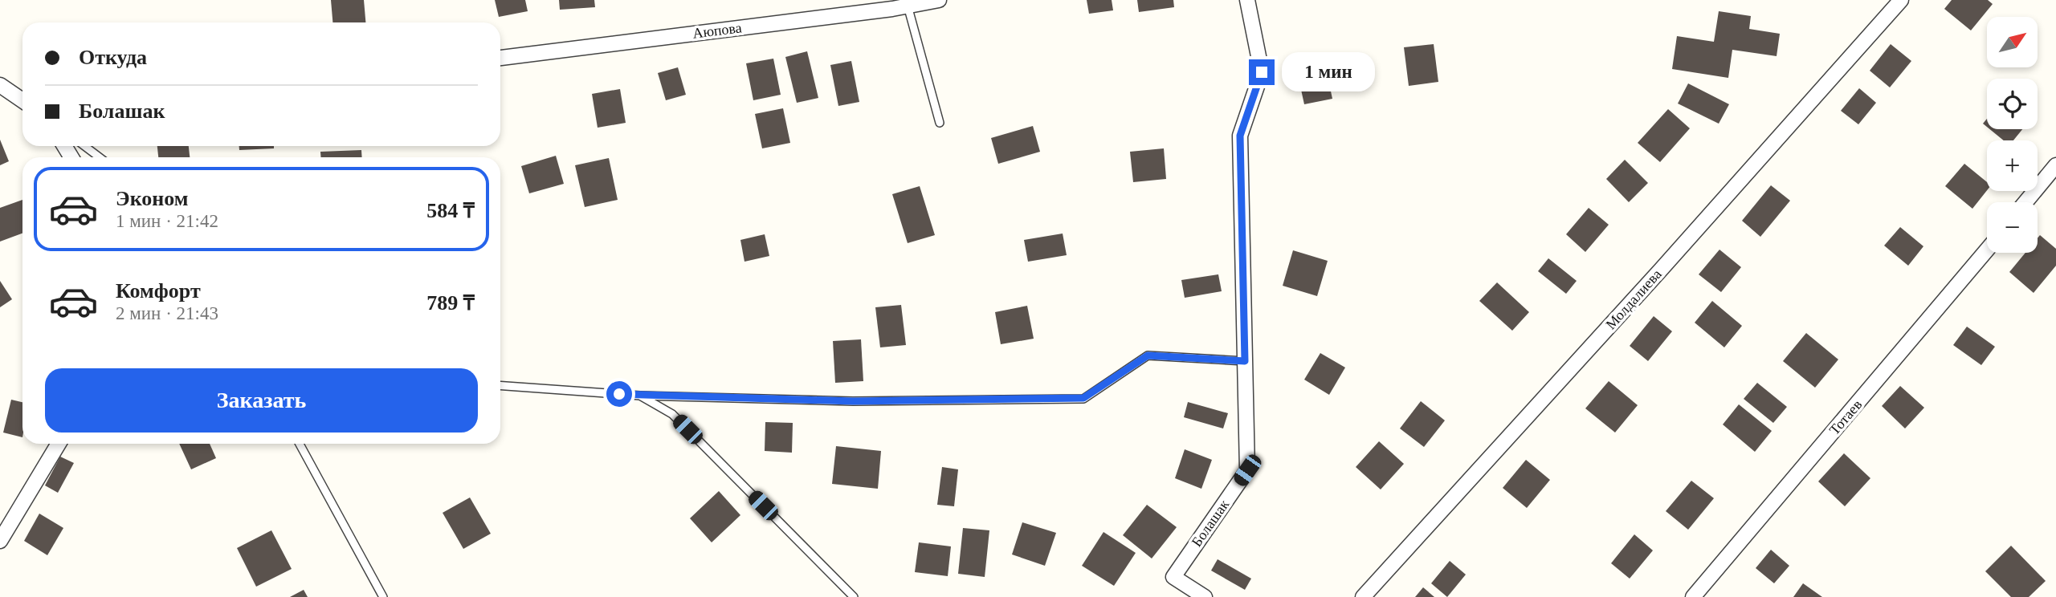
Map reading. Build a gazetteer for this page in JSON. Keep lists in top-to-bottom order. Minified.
{"streets":{"street":["Аюпова","Молдалиева","Тотаев","Болашак"]},"north":"top right","page":{"map_buttons":["+","−"],"banner":["Откуда","Болашак"],"bubble":"1 мин","list":[{"name":"Эконом","note":"1 мин · 21:42","value":"584 ₸"},{"name":"Комфорт","note":"2 мин · 21:43","value":"789 ₸"}],"buttons":"Заказать"}}
